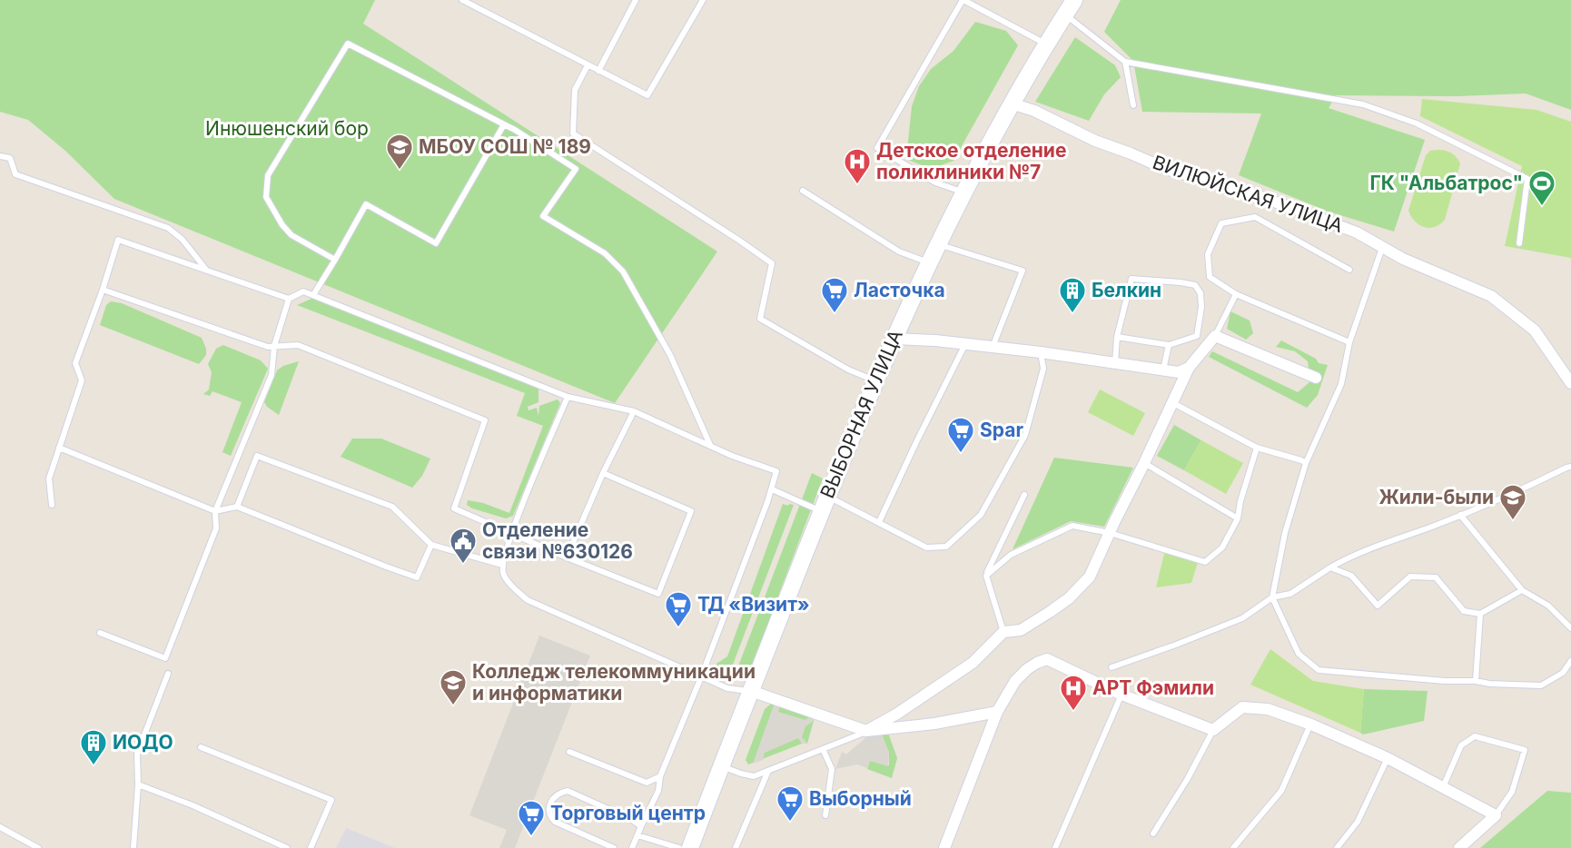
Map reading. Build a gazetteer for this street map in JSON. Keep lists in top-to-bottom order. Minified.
{"streets":{"main road":["ВЫБОРНАЯ УЛИЦА"],"street":["ВИЛЮЙСКАЯ УЛИЦА"]},"crossings":[["ВИЛЮЙСКАЯ УЛИЦА","ВЫБОРНАЯ УЛИЦА"]],"parks":["Инюшенский бор"],"places":{"school or university":["МБОУ СОШ № 189","Жили-были","Колледж телекоммуникации и информатики"],"hospital":["Детское отделение поликлиники №7","АРТ Фэмили"],"sports":["ГК \"Альбатрос\""],"supermarket":["Ласточка","Spar","ТД «Визит»","Выборный","Торговый центр"],"building":["Белкин","ИОДО"],"public building":["Отделение связи №630126"]}}
